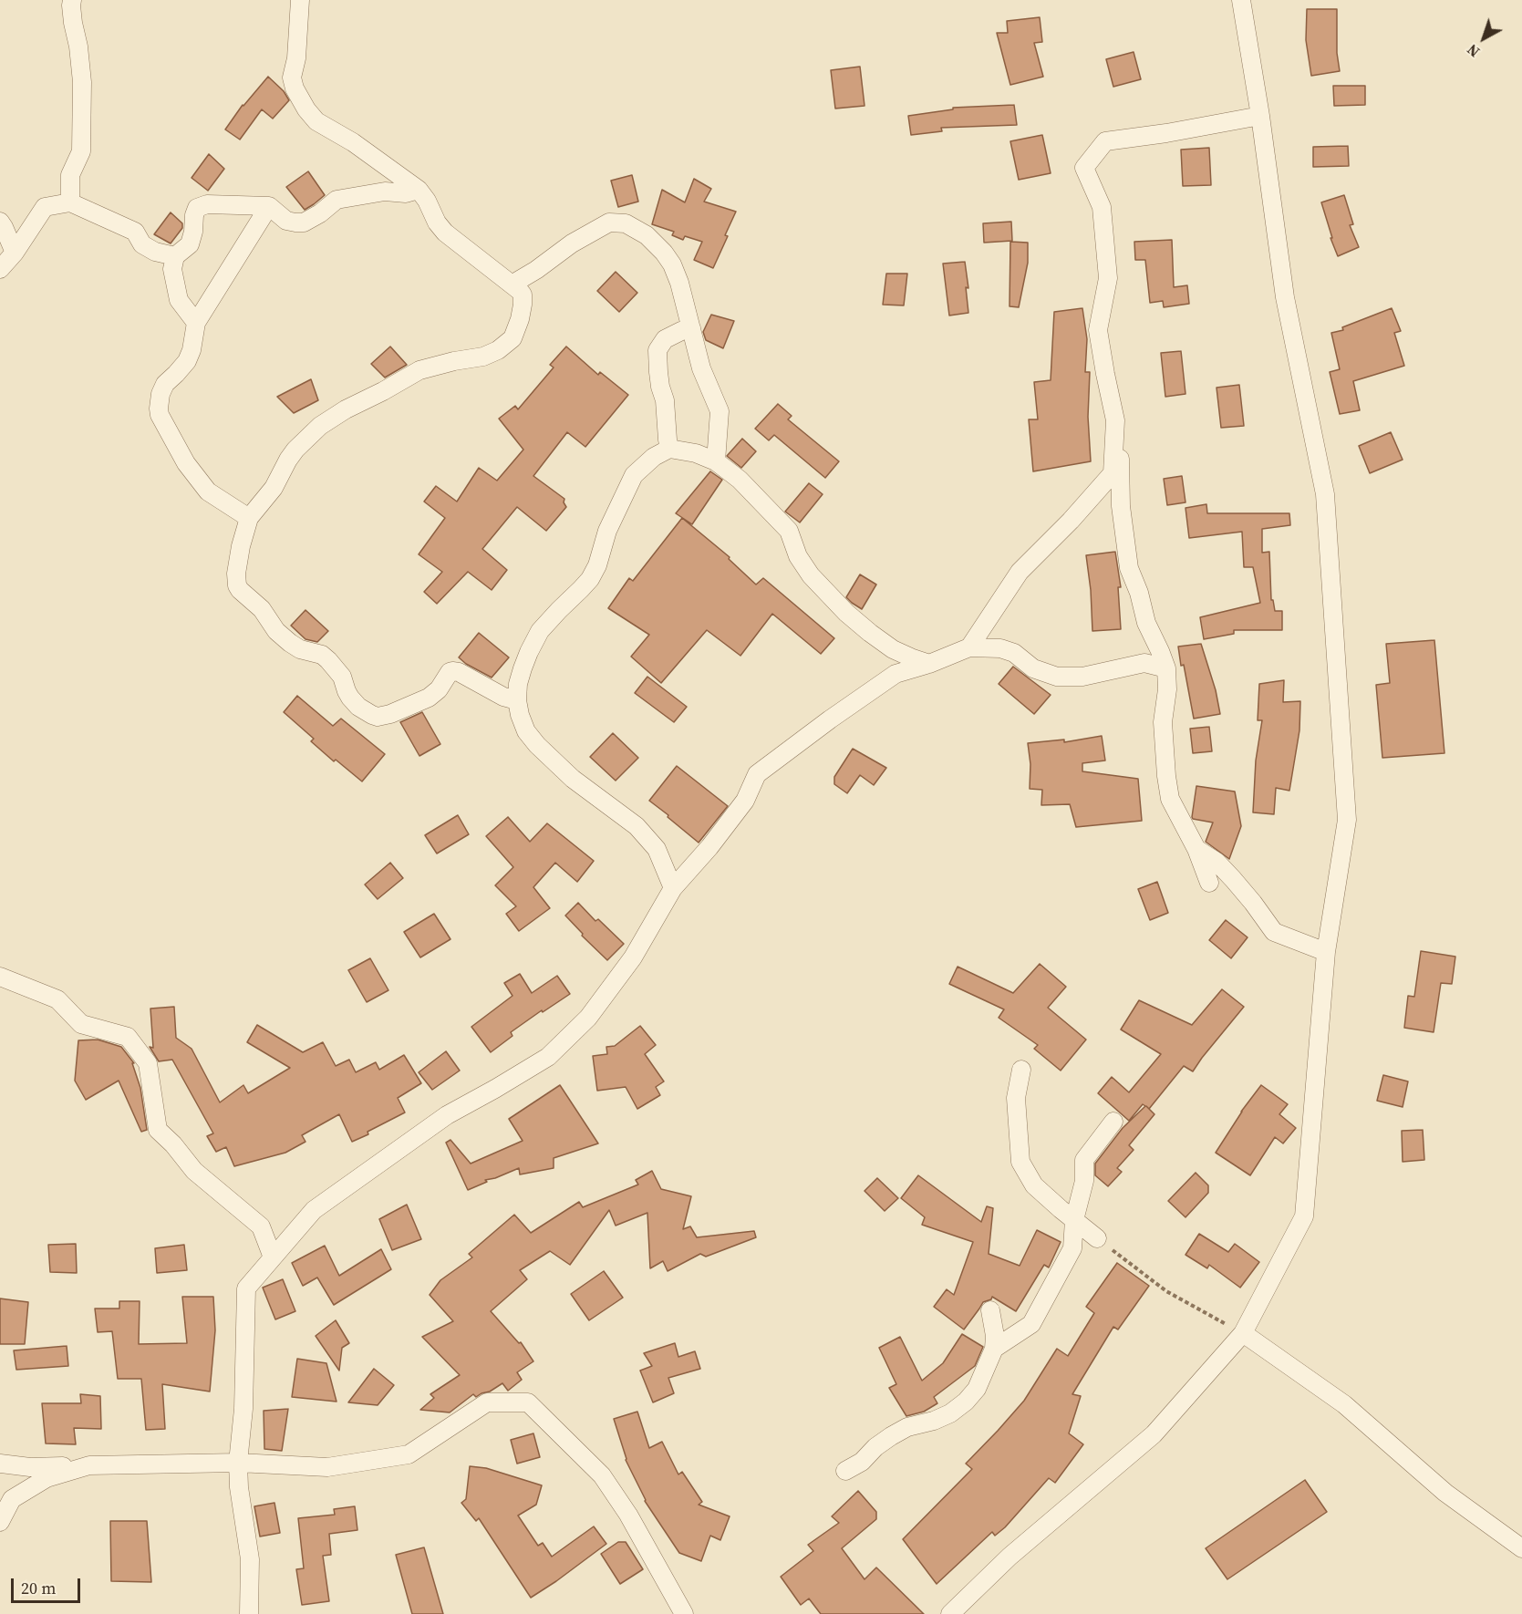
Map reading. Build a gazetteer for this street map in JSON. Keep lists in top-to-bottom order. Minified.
{"scale_bar":"20 m","north":"bottom left"}
